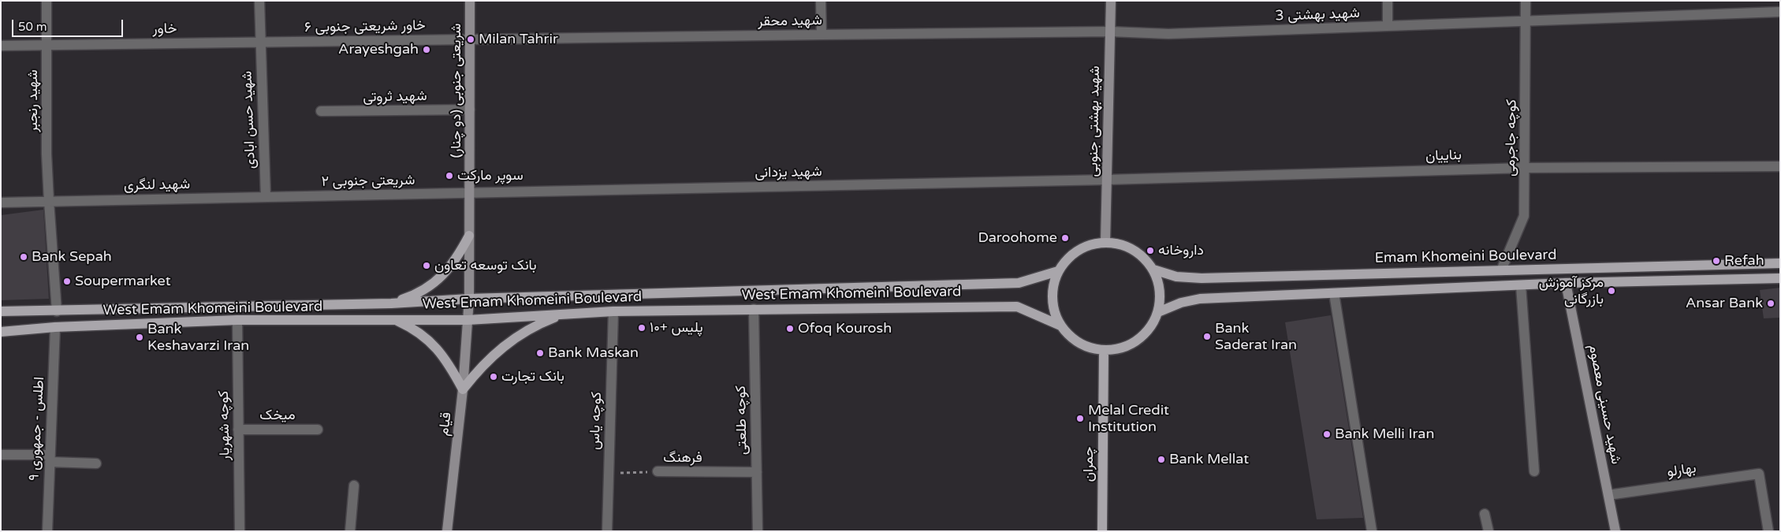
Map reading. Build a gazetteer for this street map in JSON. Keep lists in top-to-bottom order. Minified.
{"streets":{"main road":["شریعتی جنوبی (دو چنار)","شهید بهشتی جنوبی","Emam Khomeini Boulevard","West Emam Khomeini Boulevard","شهید حسینی معصوم","قیام","چمران"],"street":["شهید بهشتی 3","شهید محقر","خاور شریعتی جنوبی ۶","خاور","شهید ثروتی","شهید رنجبر","شهید حسن ابادی","کوچه جاجرمی","بناییان","شهید یزدانی","شریعتی جنوبی ۲","شهید لنگری","میخک","کوچه طلعتی","کوچه یاس","کوچه شهریار","اطلس - جمهوری ۹","فرهنگ","بهارلو"]},"crossings":[["شهید بهشتی 3","شهید محقر"],["شهید بهشتی 3","شهید بهشتی جنوبی"],["شهید بهشتی 3","کوچه جاجرمی"],["شهید محقر","خاور شریعتی جنوبی ۶"],["شهید محقر","شریعتی جنوبی (دو چنار)"],["شهید محقر","شهید بهشتی جنوبی"],["خاور شریعتی جنوبی ۶","خاور"],["خاور شریعتی جنوبی ۶","شریعتی جنوبی (دو چنار)"],["خاور شریعتی جنوبی ۶","شهید حسن ابادی"],["خاور","شهید رنجبر"],["خاور","شهید حسن ابادی"],["شریعتی جنوبی (دو چنار)","شهید ثروتی"],["شریعتی جنوبی (دو چنار)","شهید یزدانی"],["شریعتی جنوبی (دو چنار)","شریعتی جنوبی ۲"],["شریعتی جنوبی (دو چنار)","West Emam Khomeini Boulevard"],["شریعتی جنوبی (دو چنار)","قیام"],["شهید رنجبر","شهید لنگری"],["شهید رنجبر","West Emam Khomeini Boulevard"],["شهید حسن ابادی","شریعتی جنوبی ۲"],["شهید حسن ابادی","شهید لنگری"],["شهید بهشتی جنوبی","بناییان"],["شهید بهشتی جنوبی","شهید یزدانی"],["شهید بهشتی جنوبی","Emam Khomeini Boulevard"],["شهید بهشتی جنوبی","West Emam Khomeini Boulevard"],["شهید بهشتی جنوبی","چمران"],["کوچه جاجرمی","بناییان"],["کوچه جاجرمی","Emam Khomeini Boulevard"],["بناییان","شهید یزدانی"],["شهید یزدانی","شریعتی جنوبی ۲"],["شریعتی جنوبی ۲","شهید لنگری"],["Emam Khomeini Boulevard","West Emam Khomeini Boulevard"],["Emam Khomeini Boulevard","شهید حسینی معصوم"],["Emam Khomeini Boulevard","چمران"],["West Emam Khomeini Boulevard","کوچه طلعتی"],["West Emam Khomeini Boulevard","کوچه یاس"],["West Emam Khomeini Boulevard","قیام"],["West Emam Khomeini Boulevard","کوچه شهریار"],["West Emam Khomeini Boulevard","اطلس - جمهوری ۹"],["West Emam Khomeini Boulevard","چمران"],["شهید حسینی معصوم","بهارلو"],["میخک","کوچه شهریار"],["کوچه طلعتی","فرهنگ"],["کوچه یاس","فرهنگ"]],"places":["Milan Tahrir","Arayeshgah","سوپر مارکت","Daroohome","داروخانه","Bank Sepah","Refah","بانک توسعه تعاون","Soupermarket","مرکز آموزش بازرگانی","Ansar Bank","پلیس +۱۰","Ofoq Kourosh","Bank Saderat Iran","Bank Keshavarzi Iran","Bank Maskan","بانک تجارت","Melal Credit Institution","Bank Melli Iran","Bank Mellat"],"scale_bar":"50 m"}
